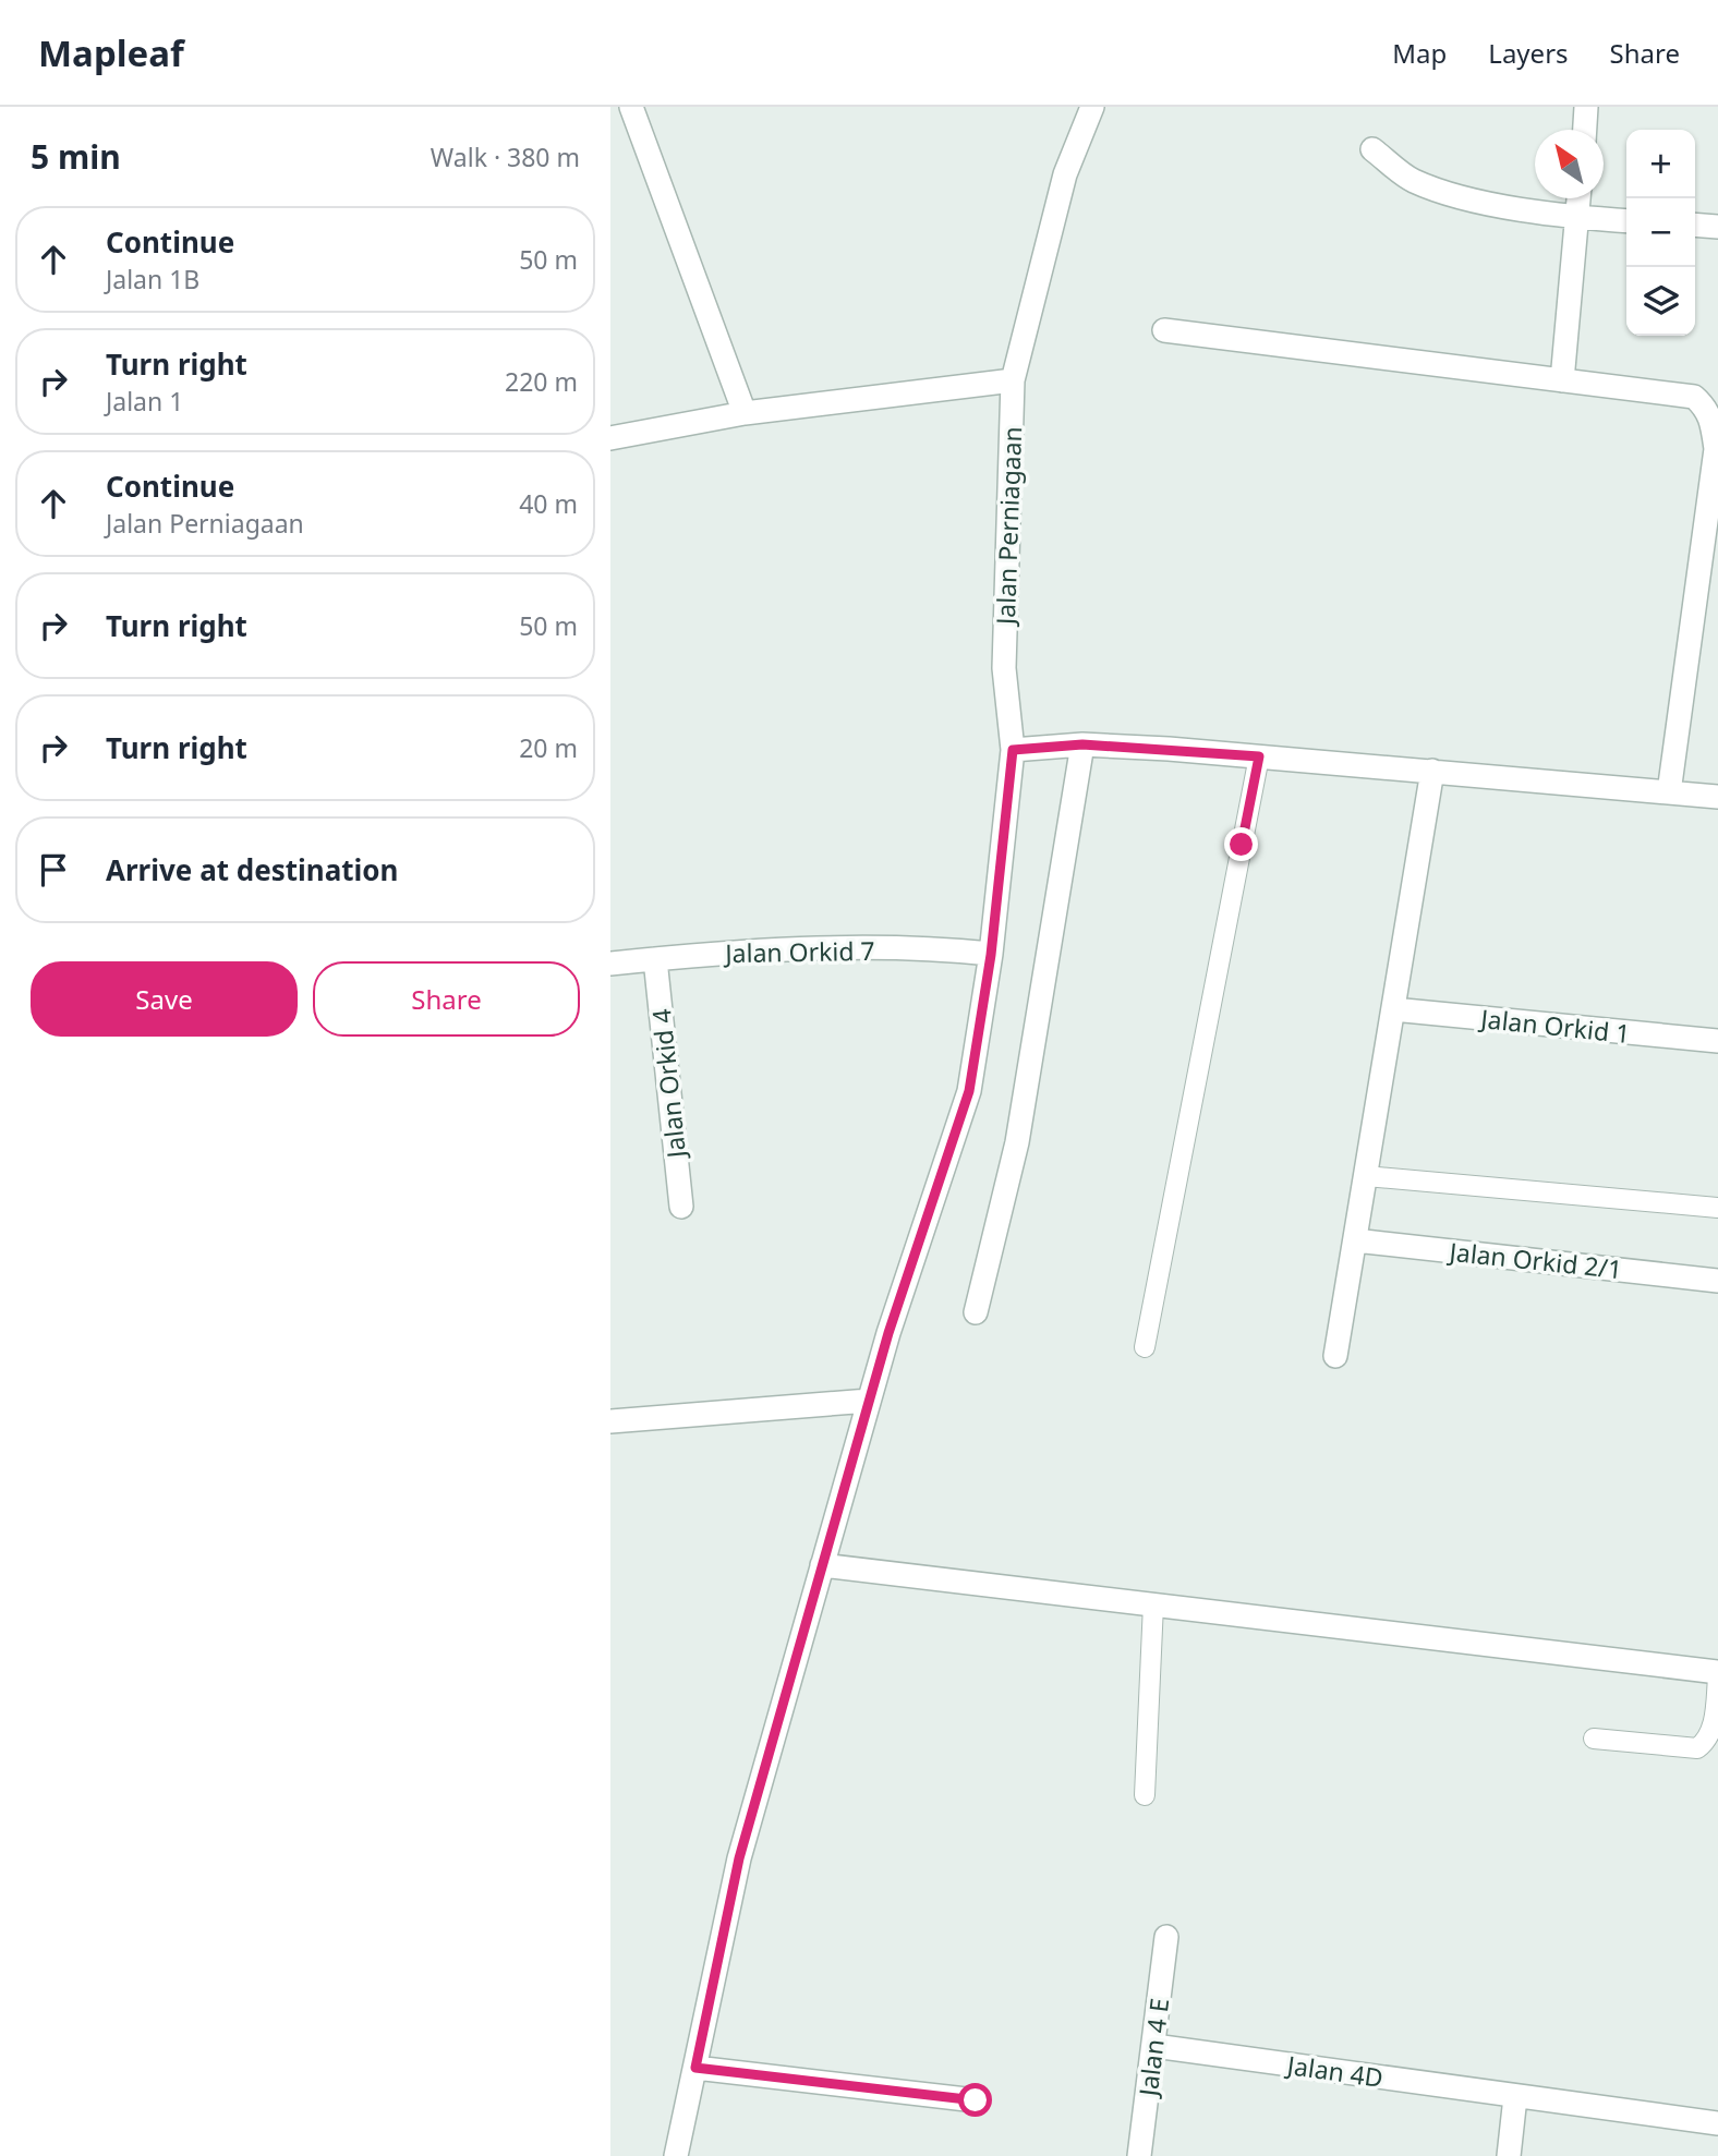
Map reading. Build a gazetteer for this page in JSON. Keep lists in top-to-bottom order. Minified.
{"streets":{"street":["Jalan Perniagaan","Jalan Orkid 7","Jalan Orkid 1","Jalan Orkid 4","Jalan Orkid 2/1","Jalan 4 E","Jalan 4D"]},"crossings":[["Jalan Perniagaan","Jalan Orkid 7"],["Jalan Orkid 7","Jalan Orkid 4"],["Jalan 4 E","Jalan 4D"]],"north":"top left","page":{"header":"Mapleaf","nav":["Map","Layers","Share"],"heading":["5 min","Walk · 380 m"],"map_buttons":["+","−"],"list":[["Continue","Jalan 1B","50 m"],["Turn right","Jalan 1","220 m"],["Continue","Jalan Perniagaan","40 m"],["Turn right","50 m"],["Turn right","20 m"],"Arrive at destination"],"buttons":["Save","Share"]}}
